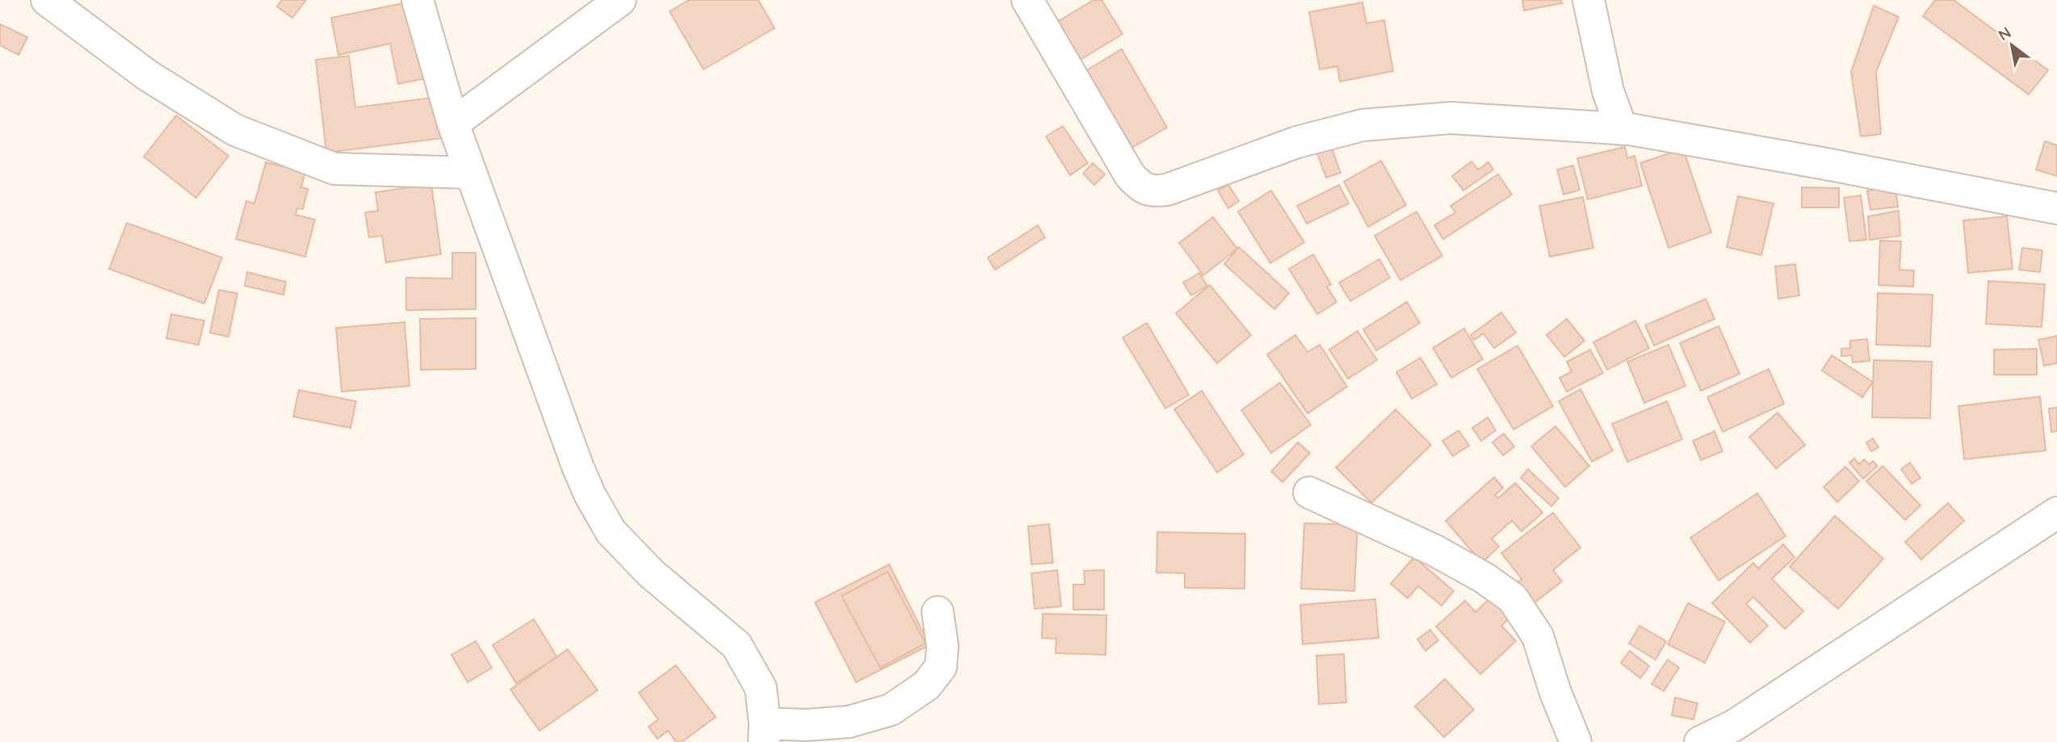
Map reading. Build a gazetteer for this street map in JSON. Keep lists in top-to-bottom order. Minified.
{"north":"top left"}
